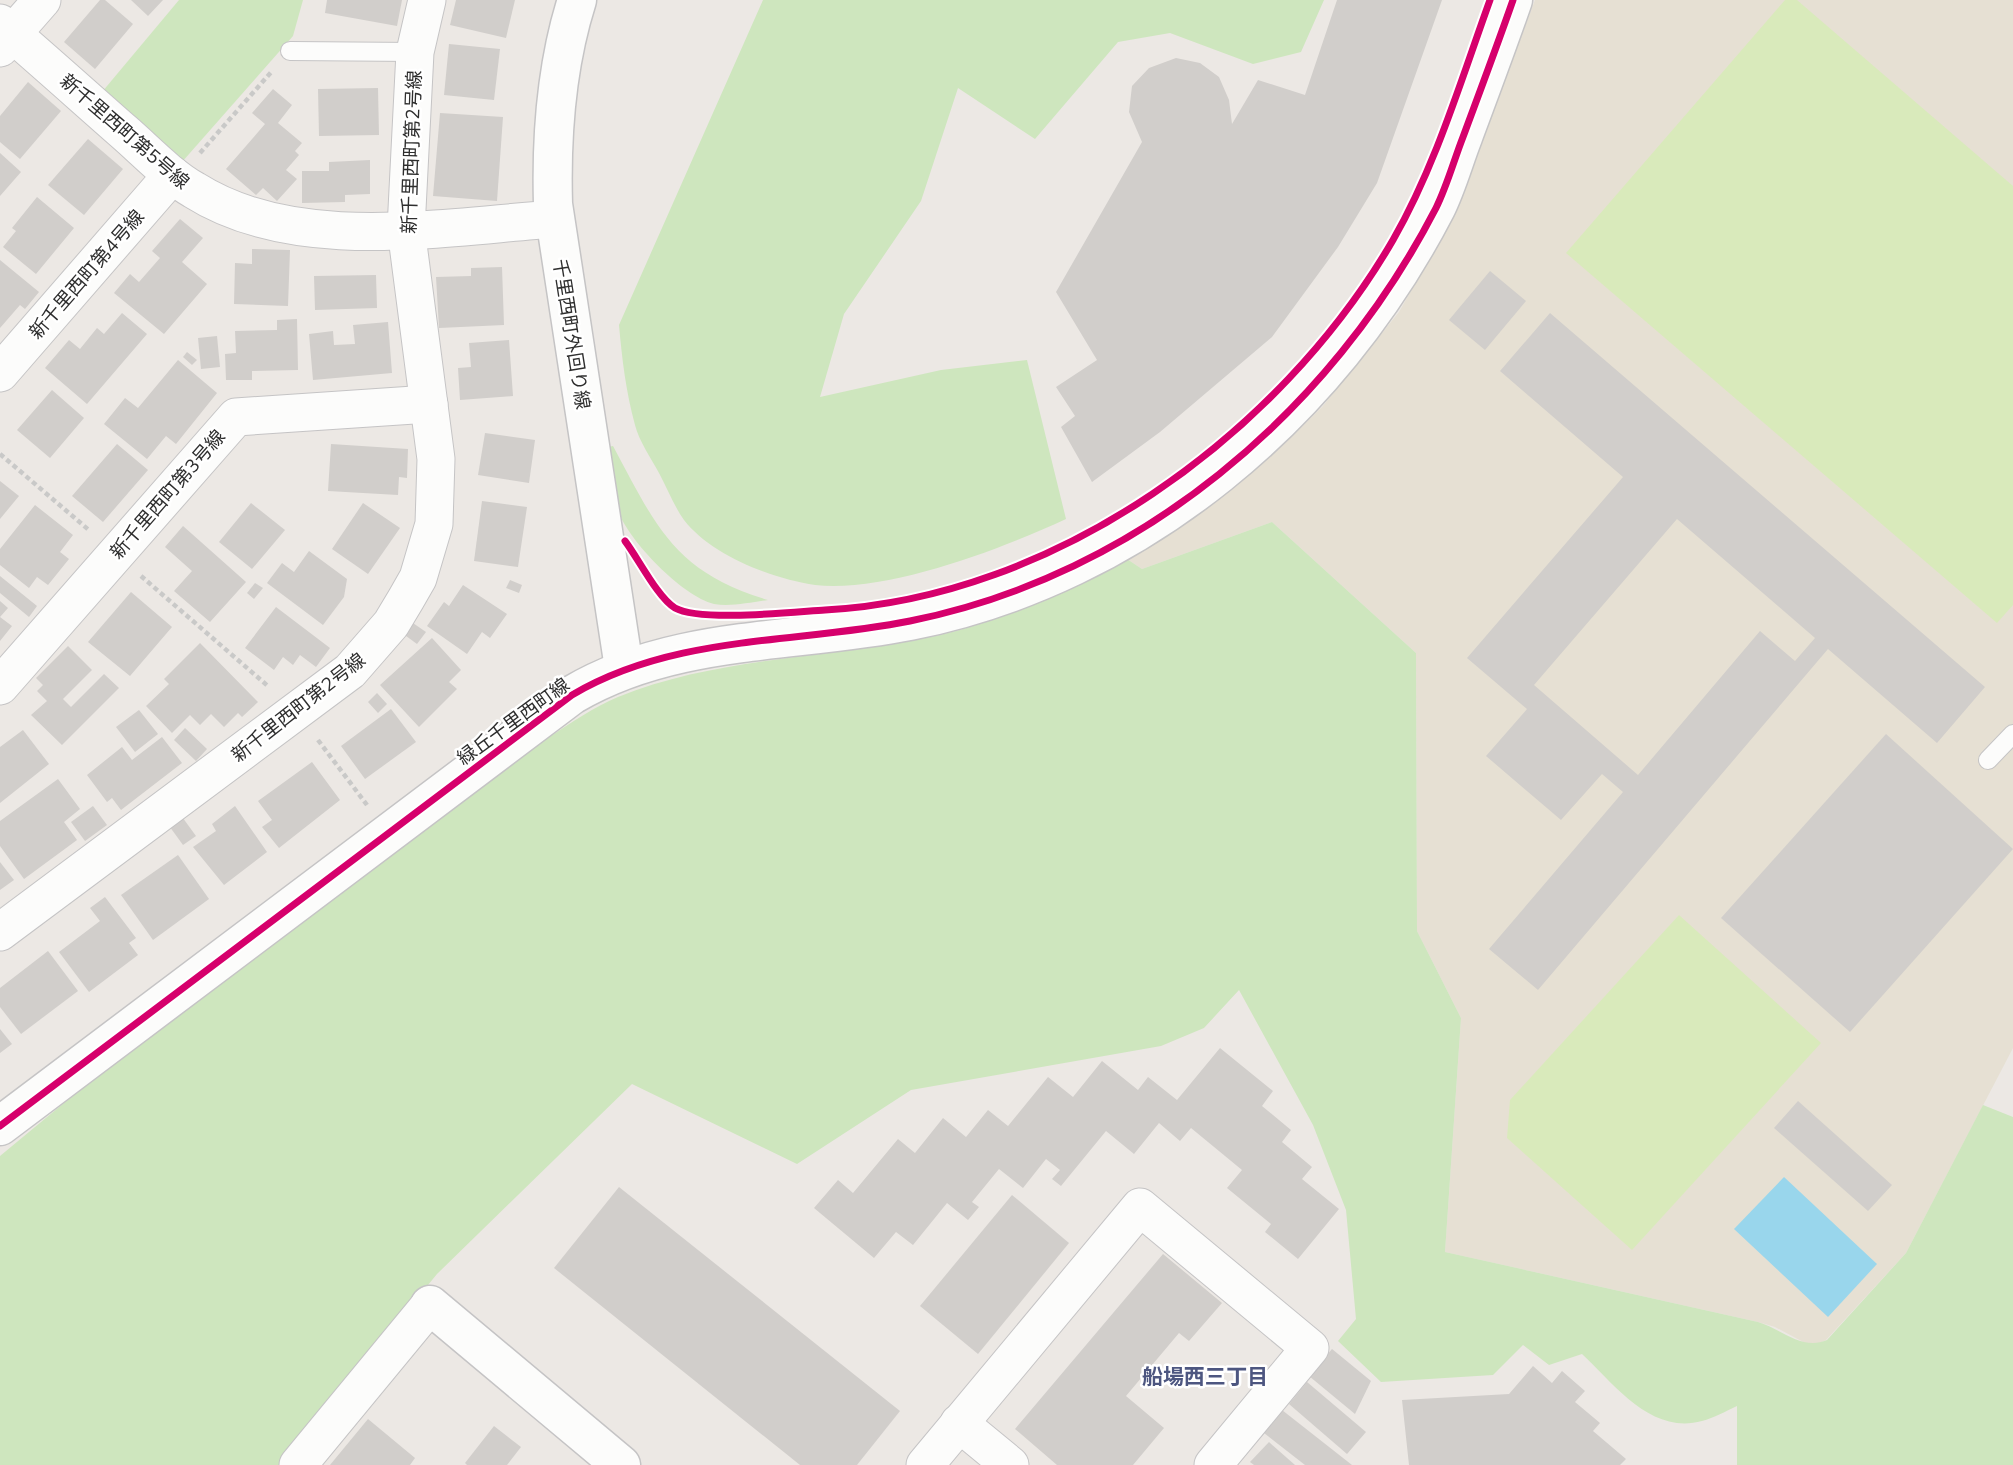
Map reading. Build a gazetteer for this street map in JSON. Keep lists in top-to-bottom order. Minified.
{"streets":{"street":["新千里西町第5号線","新千里西町第2号線","新千里西町第4号線","千里西町外回り線","新千里西町第3号線","緑丘千里西町線"]},"crossings":[["新千里西町第5号線","新千里西町第2号線"],["新千里西町第5号線","新千里西町第4号線"],["新千里西町第5号線","千里西町外回り線"],["新千里西町第2号線","新千里西町第3号線"],["千里西町外回り線","緑丘千里西町線"]],"districts":["船場西三丁目"]}
